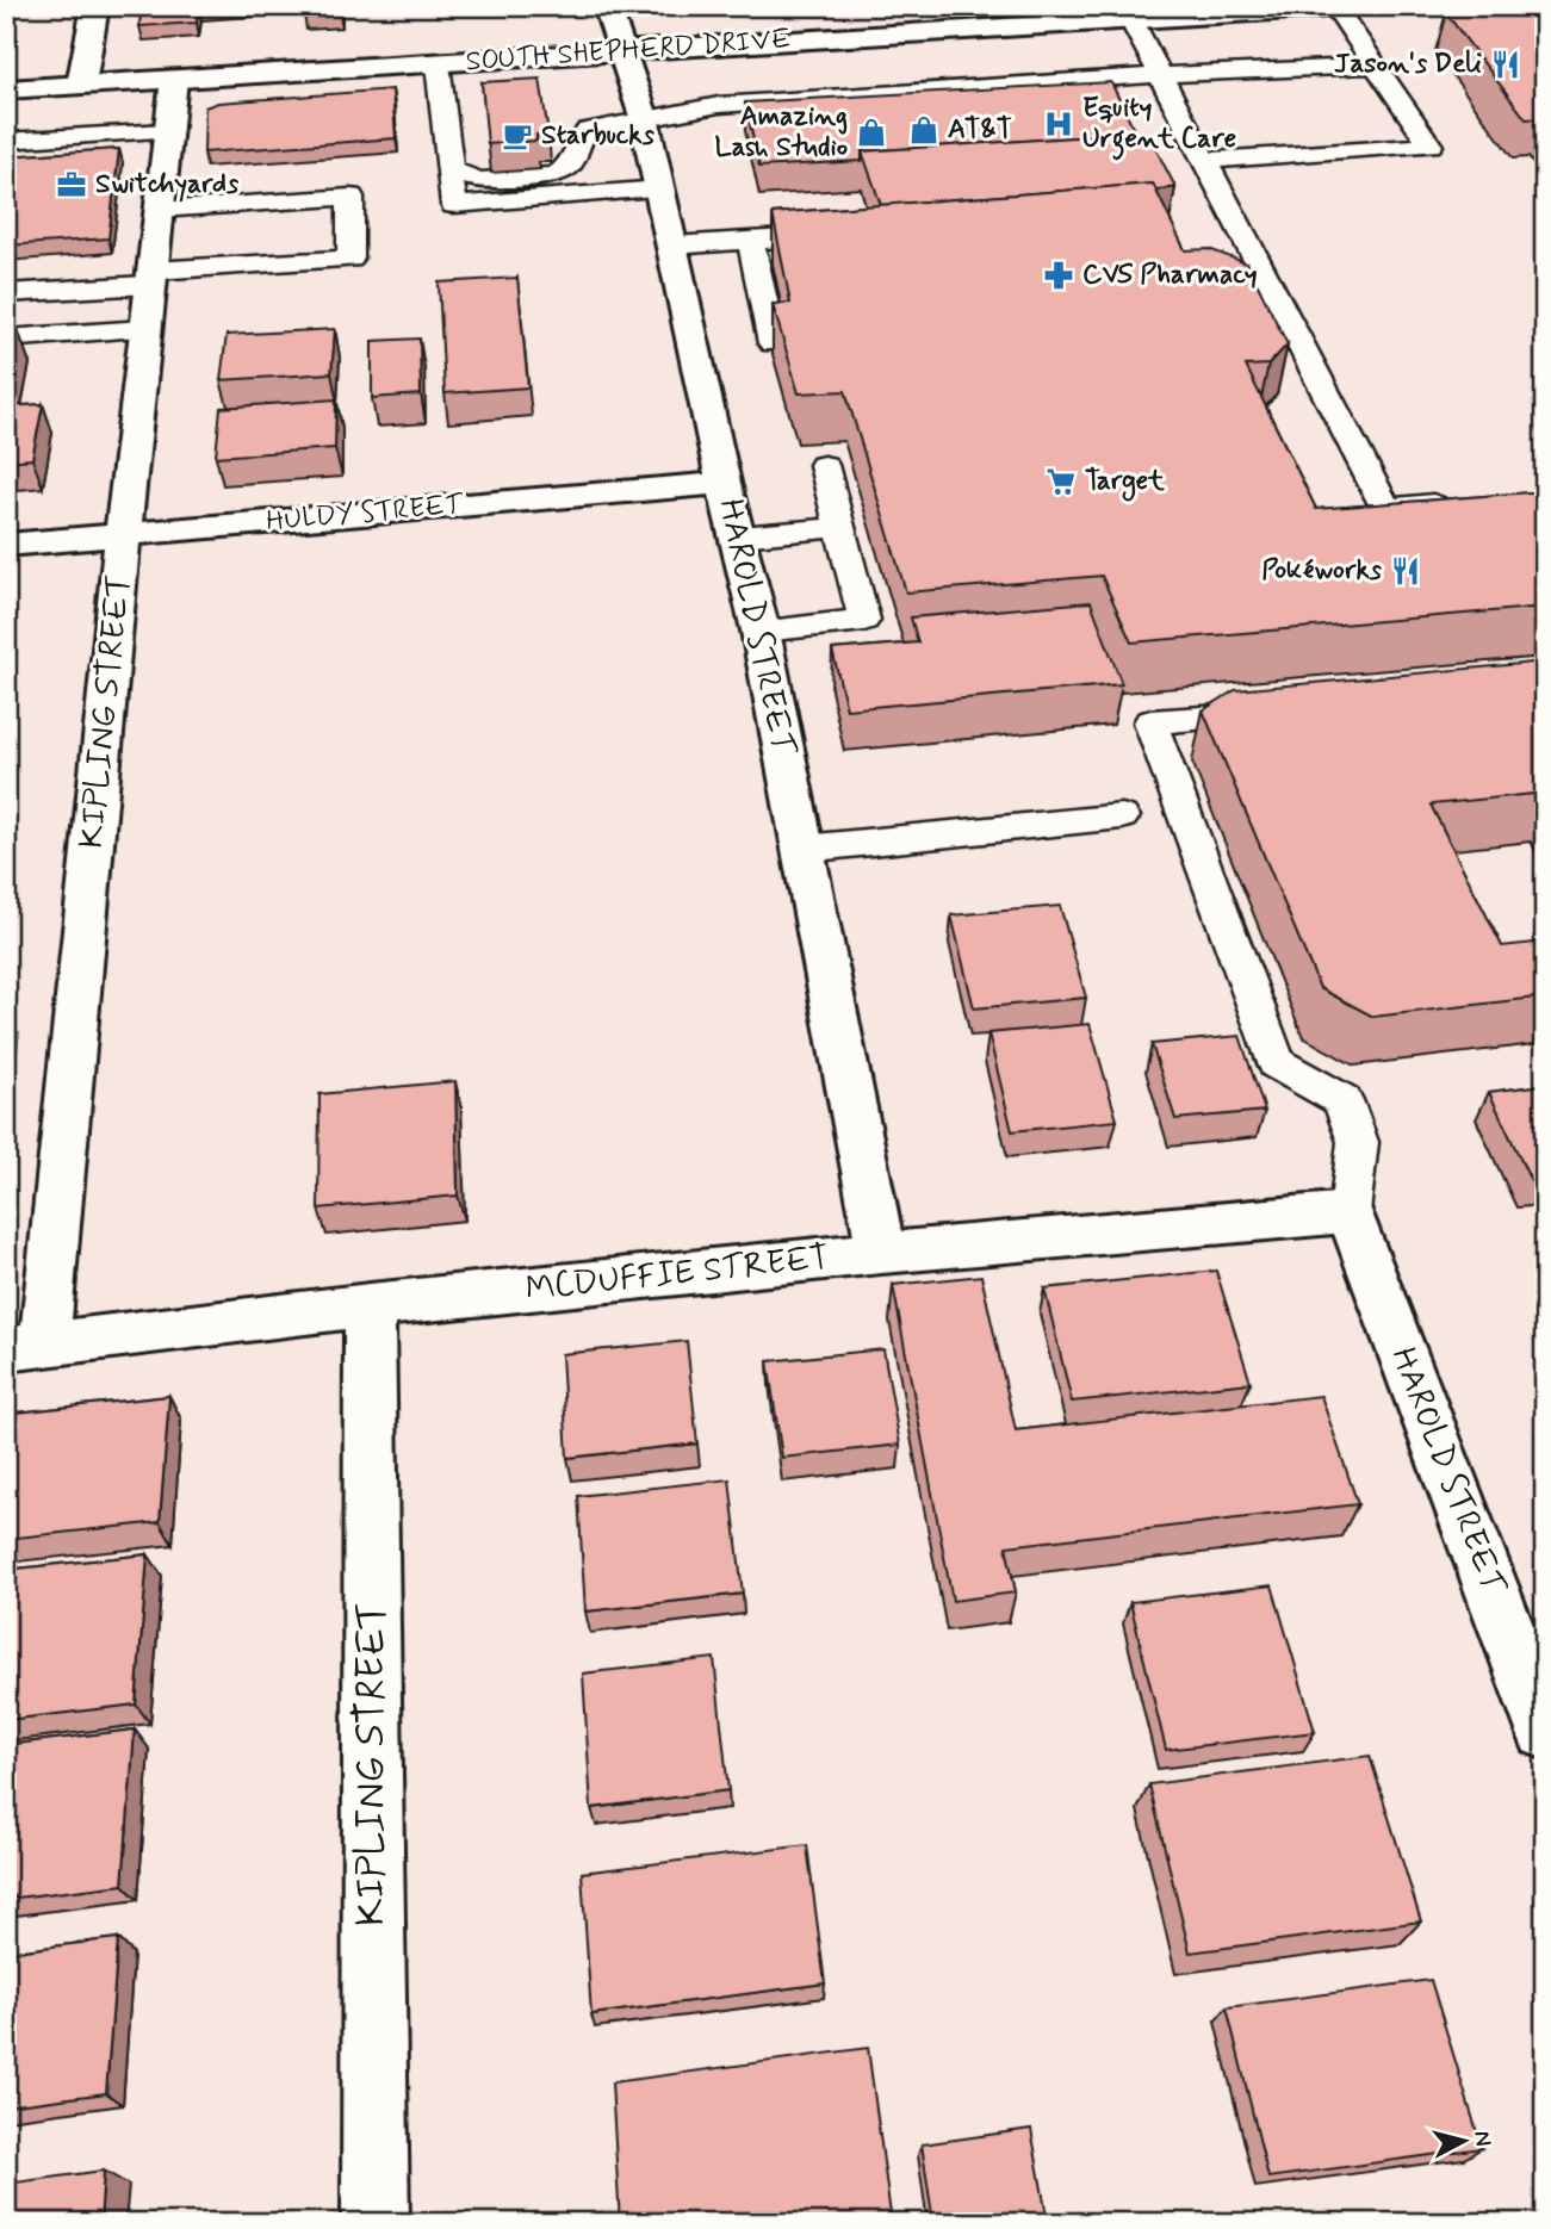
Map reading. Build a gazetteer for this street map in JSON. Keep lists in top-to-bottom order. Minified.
{"streets":{"street":["SOUTH SHEPHERD DRIVE","HULDY STREET","HAROLD STREET","KIPLING STREET","MCDUFFIE STREET"]},"crossings":[["SOUTH SHEPHERD DRIVE","HAROLD STREET"],["SOUTH SHEPHERD DRIVE","KIPLING STREET"],["HULDY STREET","HAROLD STREET"],["HULDY STREET","KIPLING STREET"],["HAROLD STREET","MCDUFFIE STREET"],["KIPLING STREET","MCDUFFIE STREET"]],"places":{"restaurant":["Jason's Deli","Pokéworks"],"hospital":["Equity Urgent Care"],"shop":["AT&T","Amazing Lash Studio"],"cafe":["Starbucks"],"office":["Switchyards"],"pharmacy":["CVS Pharmacy"],"supermarket":["Target"]},"north":"right"}
